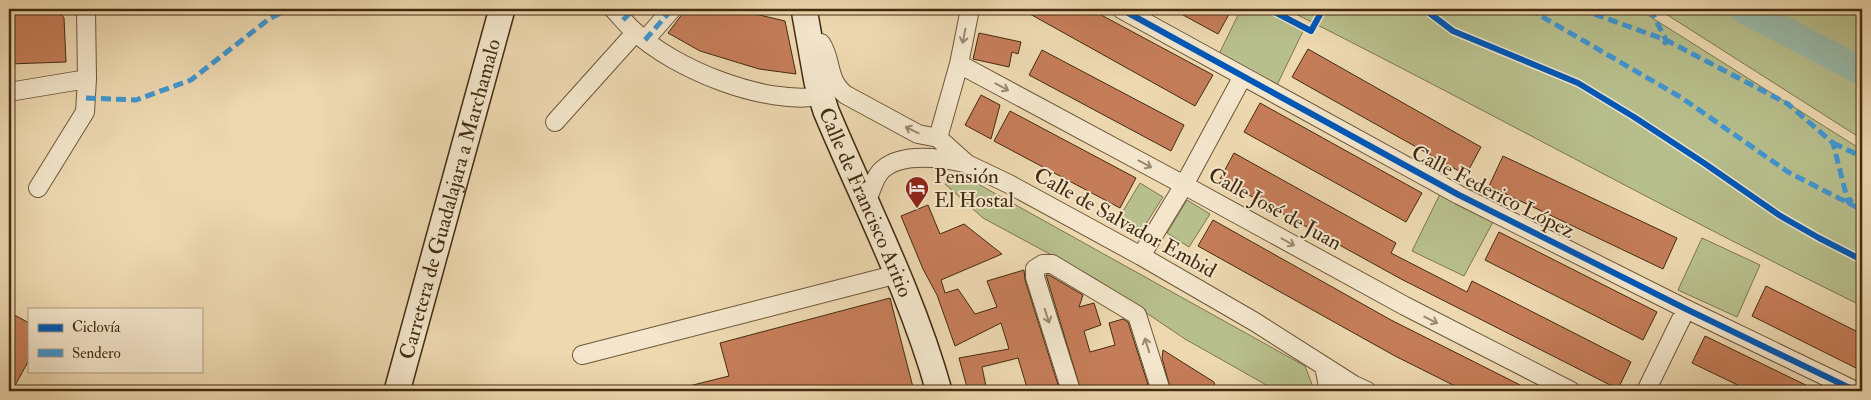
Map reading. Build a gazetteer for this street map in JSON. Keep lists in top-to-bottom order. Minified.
{"streets":{"main road":["Carretera de Guadalajara a Marchamalo","Calle de Francisco Aritio"],"street":["Calle Federico López","Calle José de Juan","Calle de Salvador Embid"]},"one_way":["Calle José de Juan"],"places":{"hotel":["Pensión El Hostal"]},"legend":["Ciclovía","Sendero"]}
